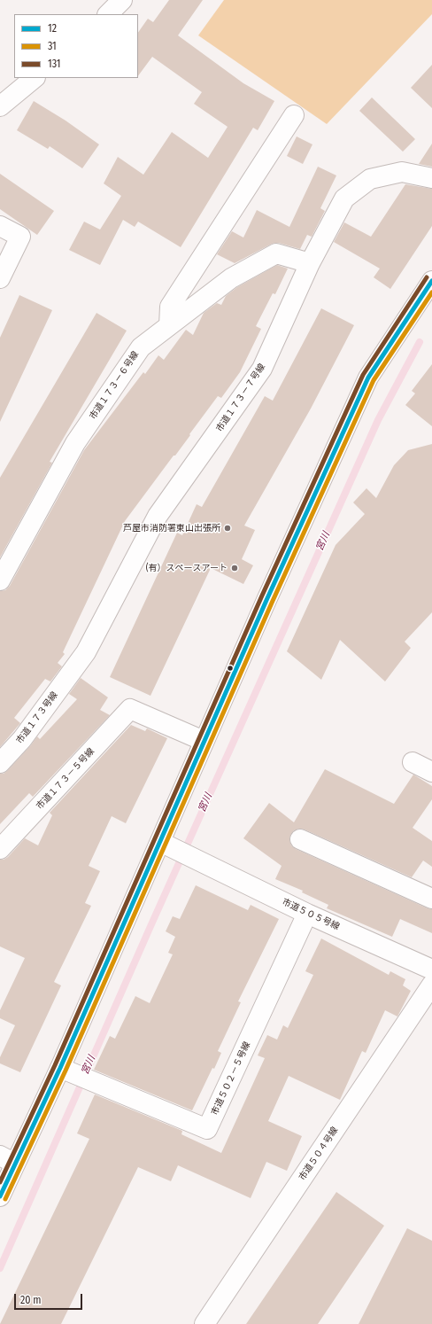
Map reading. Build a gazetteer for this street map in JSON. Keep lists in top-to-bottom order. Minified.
{"streets":{"street":["市道１７３－６号線","市道１７３－７号線","市道１７３号線","市道１７３－５号線","市道５０５号線","市道５０２－５号線","市道５０４号線"]},"crossings":[["市道１７３－６号線","市道１７３－７号線"],["市道１７３－７号線","市道１７３号線"],["市道５０５号線","市道５０２－５号線"]],"water":["宮川"],"places":["芦屋市消防署東山出張所","(有）スペースアート"],"lines":["transit line 131","transit line 12","transit line 31"],"legend":["12","31","131"],"scale_bar":"20 m"}
